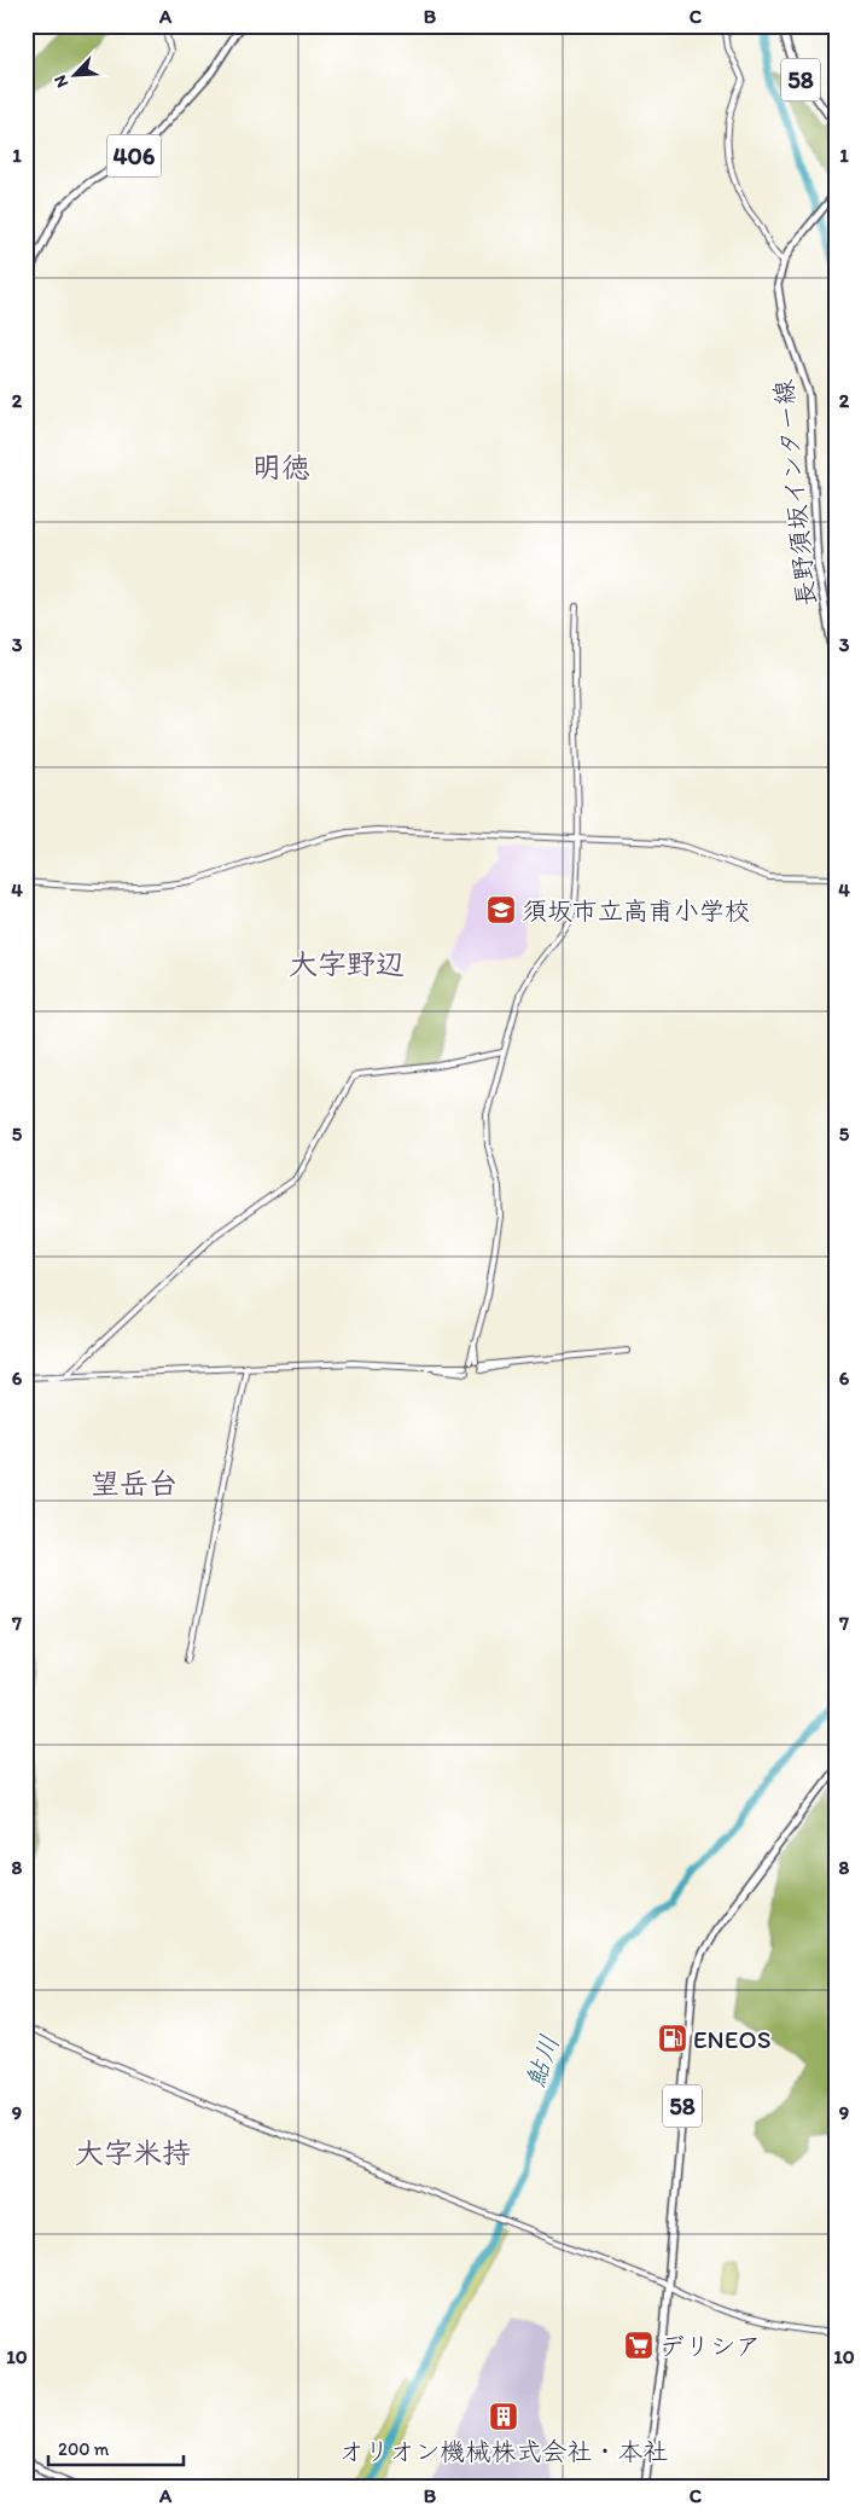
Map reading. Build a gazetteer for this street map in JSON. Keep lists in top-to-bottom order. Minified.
{"streets":{"main road":["58","406","長野須坂インター線"]},"districts":["明徳","大字野辺","望岳台","大字米持"],"water":["鮎川"],"places":{"school or university":["須坂市立高甫小学校"],"fuel station":["ENEOS"],"supermarket":["デリシア"],"building":["オリオン機械株式会社・本社"]},"scale_bar":"200 m","north":"bottom left","grid":{"columns":["A","B","C"],"rows":["1","2","3","4","5","6","7","8","9","10"]}}
